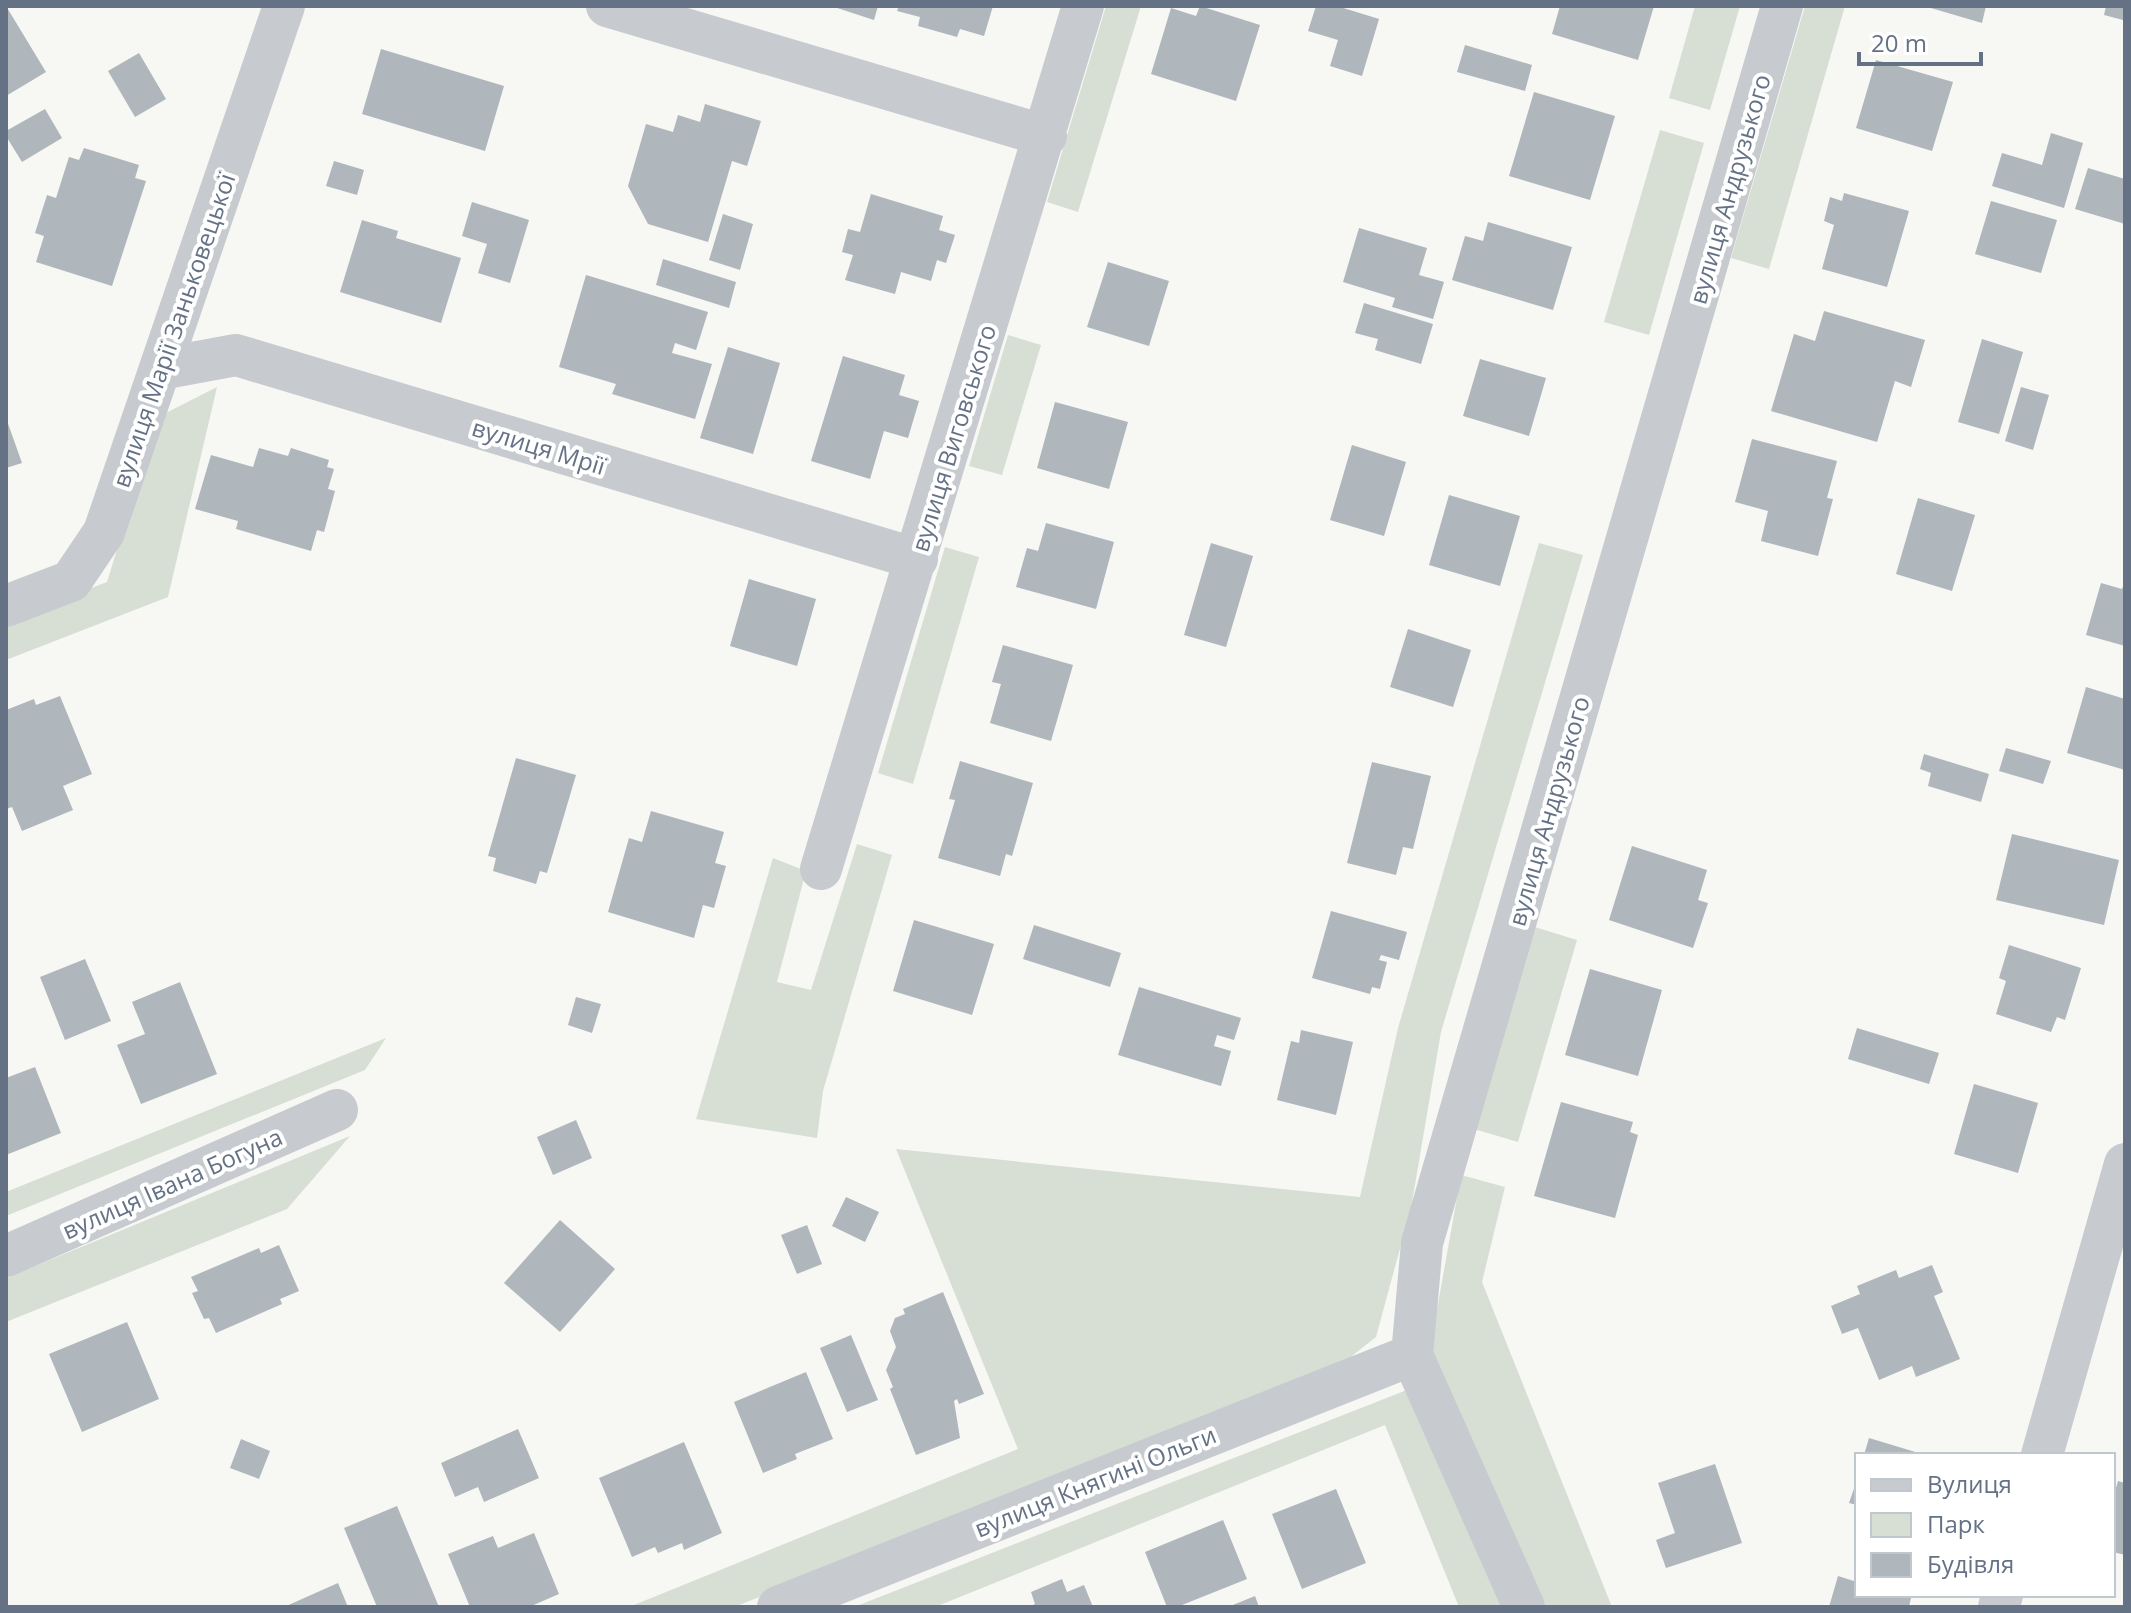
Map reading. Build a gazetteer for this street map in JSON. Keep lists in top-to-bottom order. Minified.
{"streets":{"street":["вулиця Андрузького","вулиця Марії Заньковецької","вулиця Виговського","вулиця Мрії","вулиця Івана Богуна","вулиця Княгині Ольги"]},"crossings":[["вулиця Андрузького","вулиця Княгині Ольги"],["вулиця Марії Заньковецької","вулиця Мрії"],["вулиця Виговського","вулиця Мрії"]],"legend":["Вулиця","Парк","Будівля"],"scale_bar":"20 m"}
